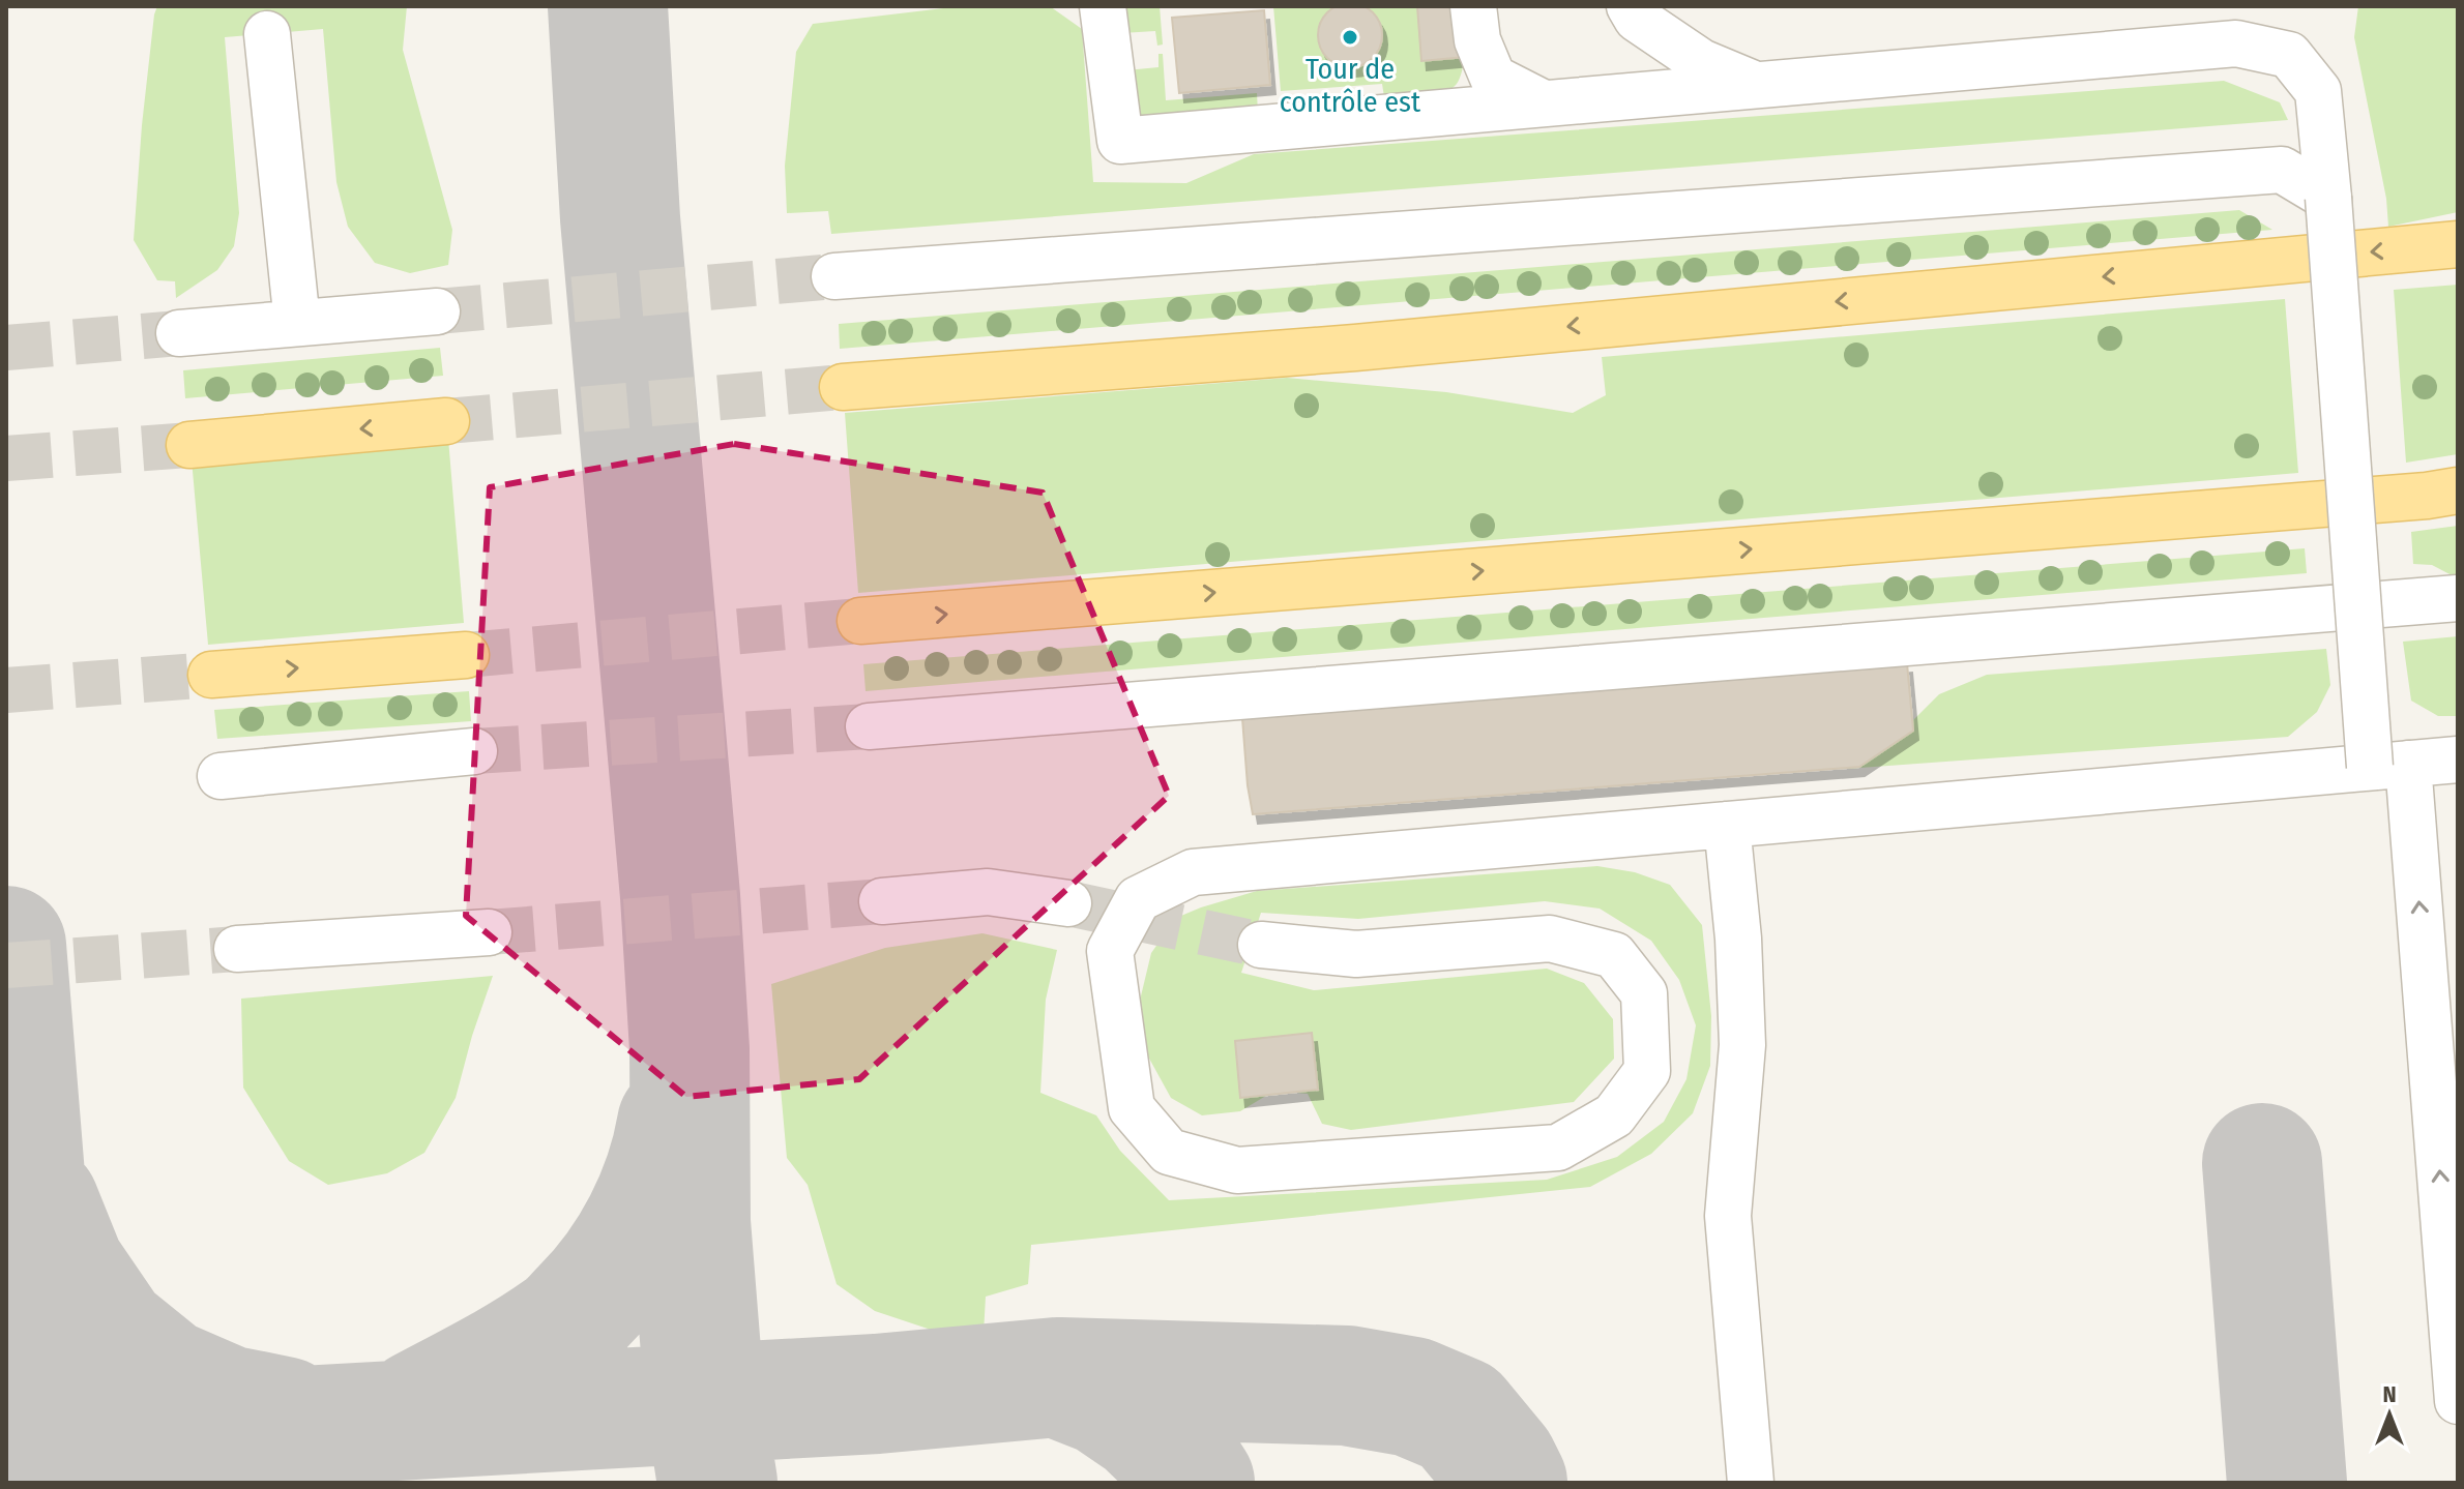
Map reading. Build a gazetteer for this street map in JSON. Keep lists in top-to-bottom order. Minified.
{"places":["Tour de contrôle est"],"north":"top"}
